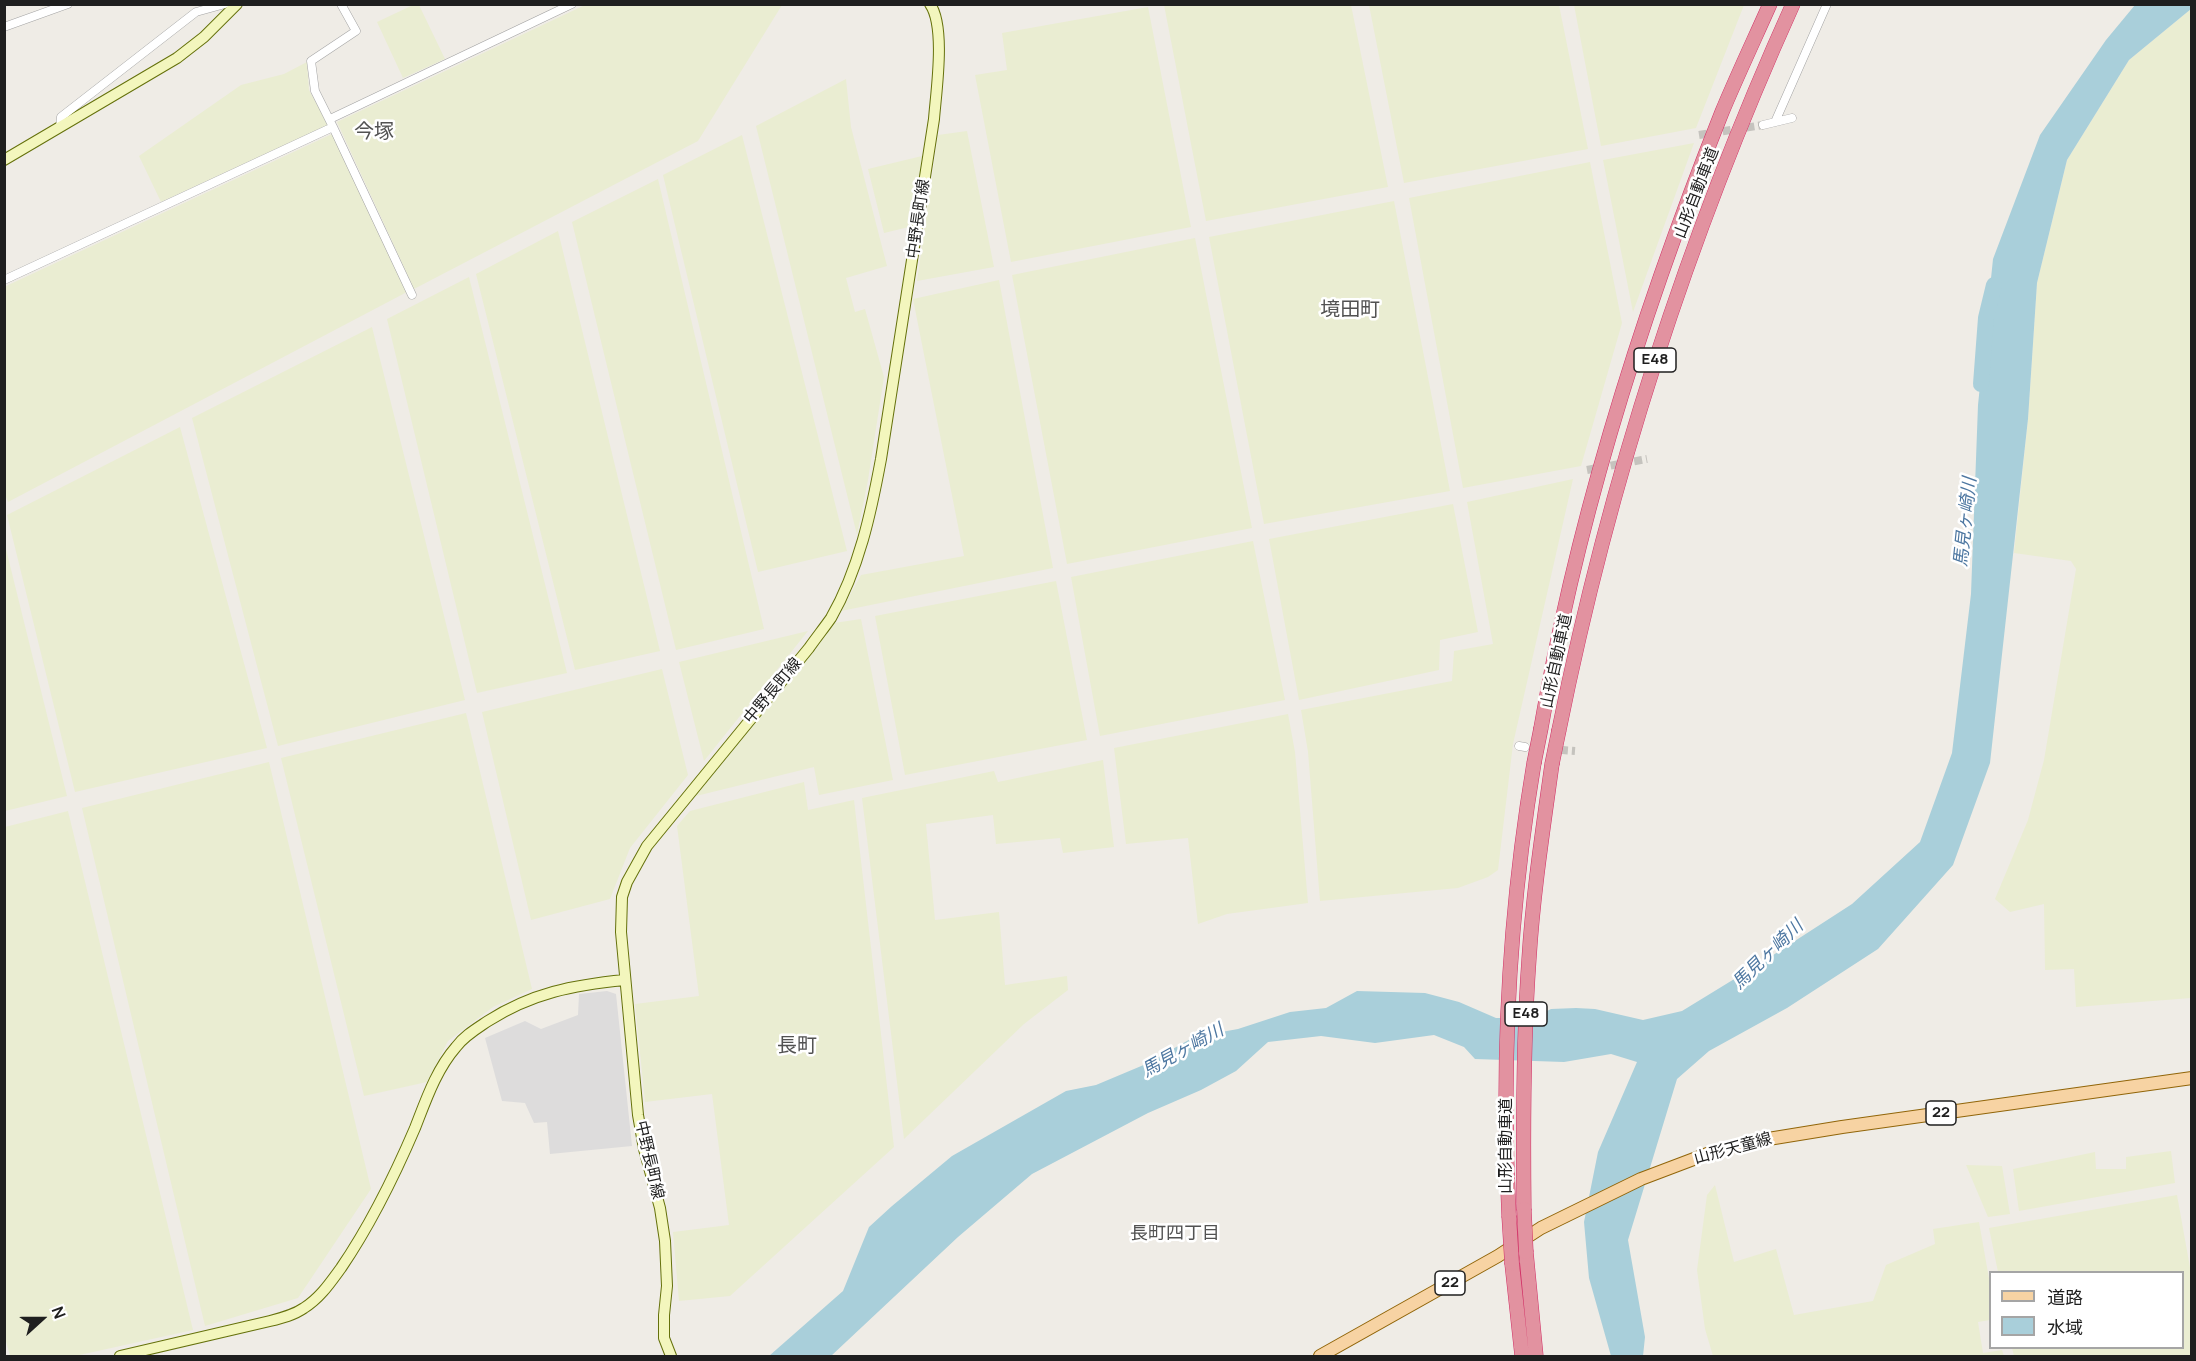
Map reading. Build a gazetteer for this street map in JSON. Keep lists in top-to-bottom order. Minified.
{"streets":{"highway":["山形自動車道","E48"],"main road":["中野長町線","22","山形天童線"]},"districts":["今塚","境田町","長町","長町四丁目"],"water":["馬見ヶ崎川"],"legend":["道路","水域"],"north":"right"}
